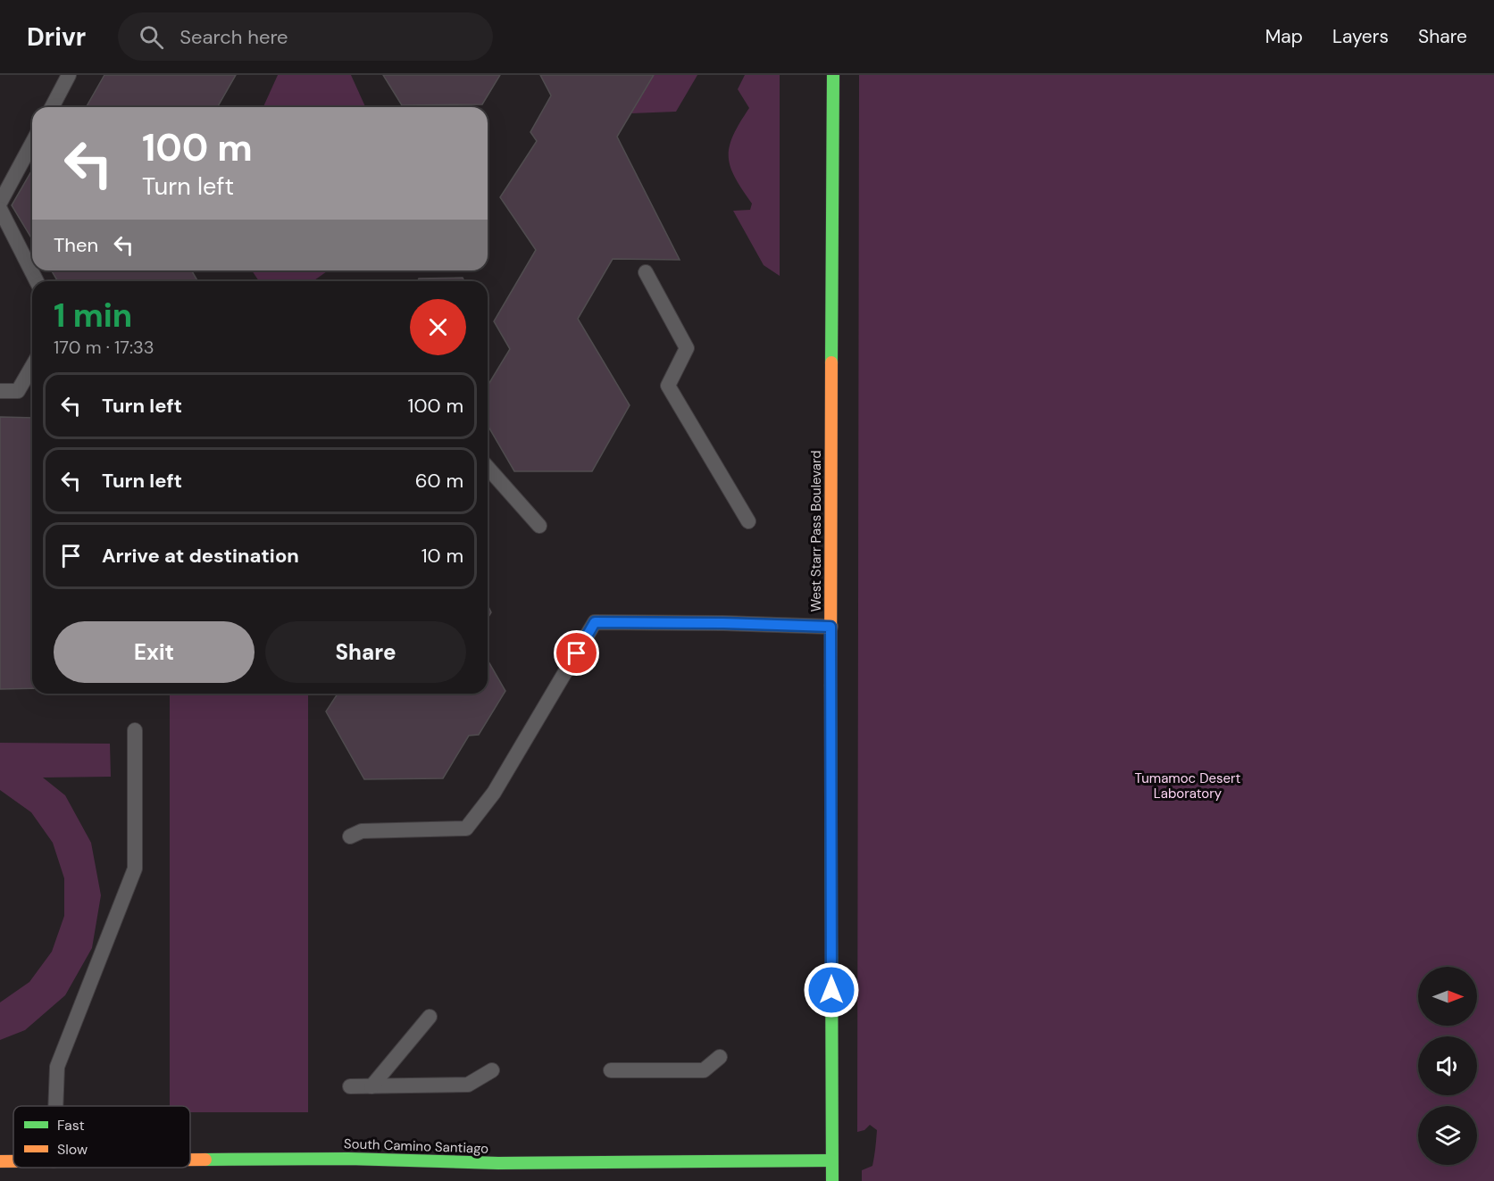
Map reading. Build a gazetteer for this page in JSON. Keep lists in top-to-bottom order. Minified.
{"streets":{"main road":["West Starr Pass Boulevard","South Camino Santiago"]},"crossings":[["West Starr Pass Boulevard","South Camino Santiago"]],"parks":["Tumamoc Desert Laboratory"],"legend":["Fast","Slow"],"north":"right","page":{"header":"Drivr","search":"Search here","nav":["Map","Layers","Share"],"turn":["100 m","Turn left"],"then":"Then","heading":["1 min","170 m · 17:33"],"list":[{"name":"Turn left","value":"100 m"},{"name":"Turn left","value":"60 m"},{"name":"Arrive at destination","value":"10 m"}],"buttons":["Exit","Share"]}}
